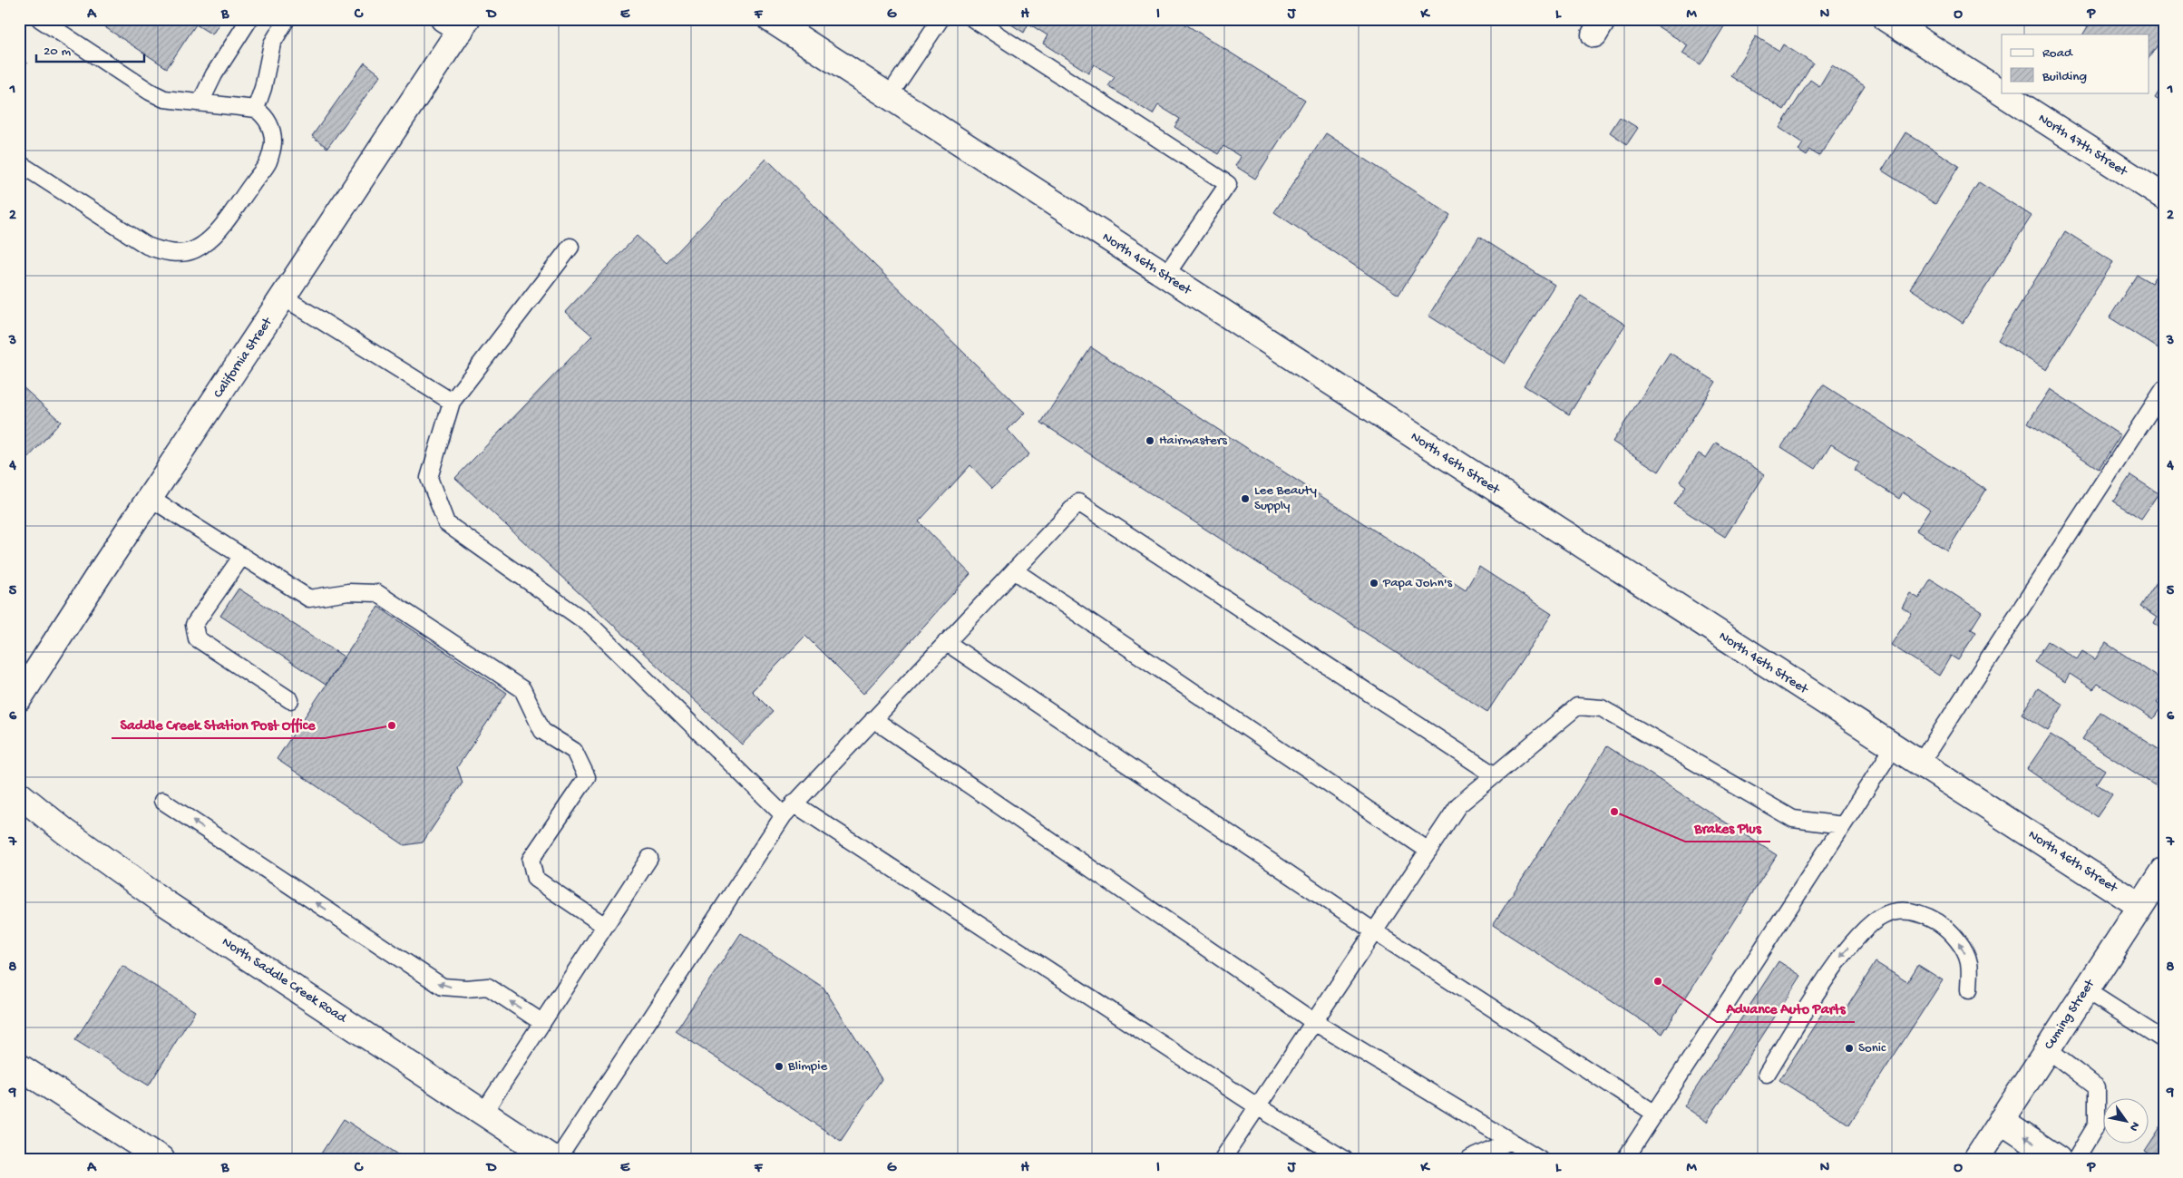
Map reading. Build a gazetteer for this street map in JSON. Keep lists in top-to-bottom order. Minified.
{"streets":{"street":["North 47th Street","North 46th Street","California Street","North Saddle Creek Road","Cuming Street"]},"crossings":[["North 46th Street","Cuming Street"]],"places":["Hairmasters","Lee Beauty Supply","Papa John's","Saddle Creek Station Post Office","Brakes Plus","Advance Auto Parts","Sonic","Blimpie"],"legend":["Road","Building"],"scale_bar":"20 m","north":"bottom right","grid":{"columns":["A","B","C","D","E","F","G","H","I","J","K","L","M","N","O","P"],"rows":["1","2","3","4","5","6","7","8","9"]}}
